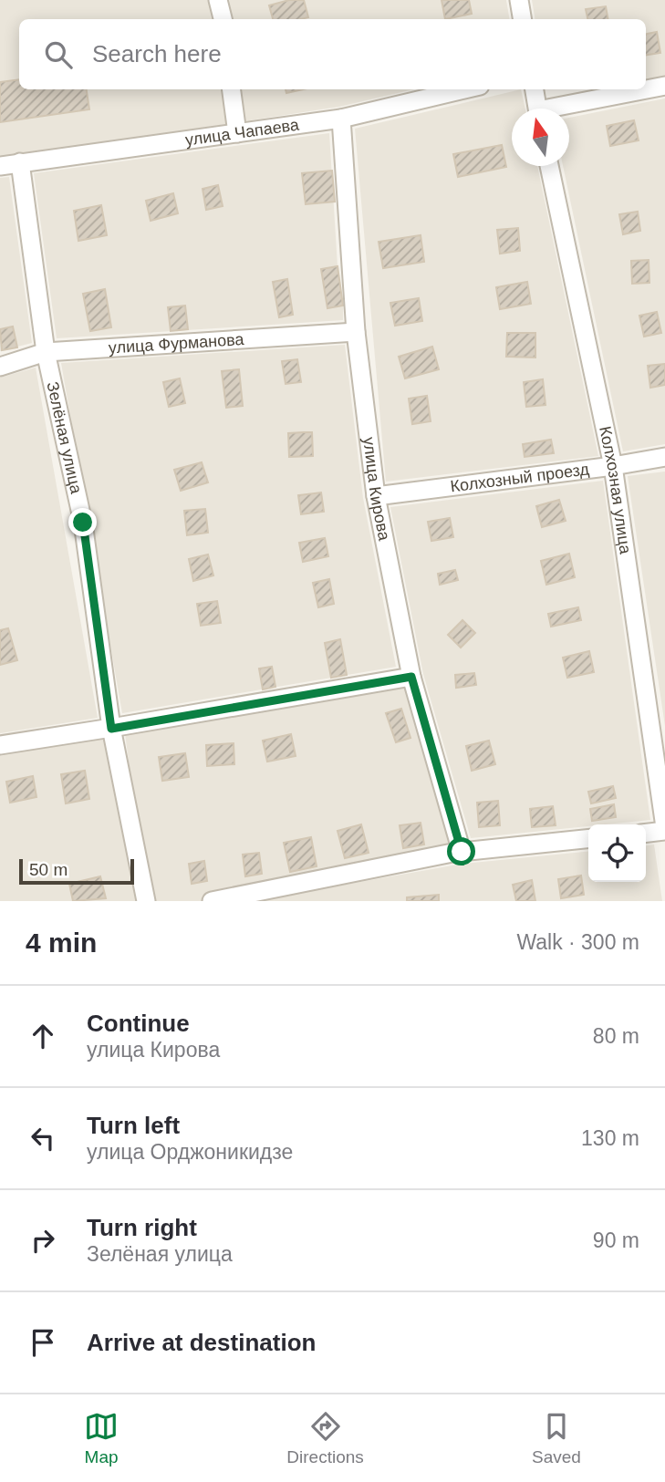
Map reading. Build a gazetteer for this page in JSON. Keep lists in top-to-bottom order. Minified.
{"streets":{"street":["улица Чапаева","улица Фурманова","Зелёная улица","Колхозный проезд","улица Кирова","Колхозная улица"]},"crossings":[["улица Чапаева","Зелёная улица"],["улица Чапаева","улица Кирова"],["улица Фурманова","Зелёная улица"],["улица Фурманова","улица Кирова"],["Колхозный проезд","улица Кирова"],["Колхозный проезд","Колхозная улица"]],"scale_bar":"50 m","north":"top","page":{"search":"Search here","scale":"50 m","heading":["4 min","Walk · 300 m"],"list":[["Continue","улица Кирова","80 m"],["Turn left","улица Орджоникидзе","130 m"],["Turn right","Зелёная улица","90 m"],"Arrive at destination"],"nav":["Map","Directions","Saved"]}}
